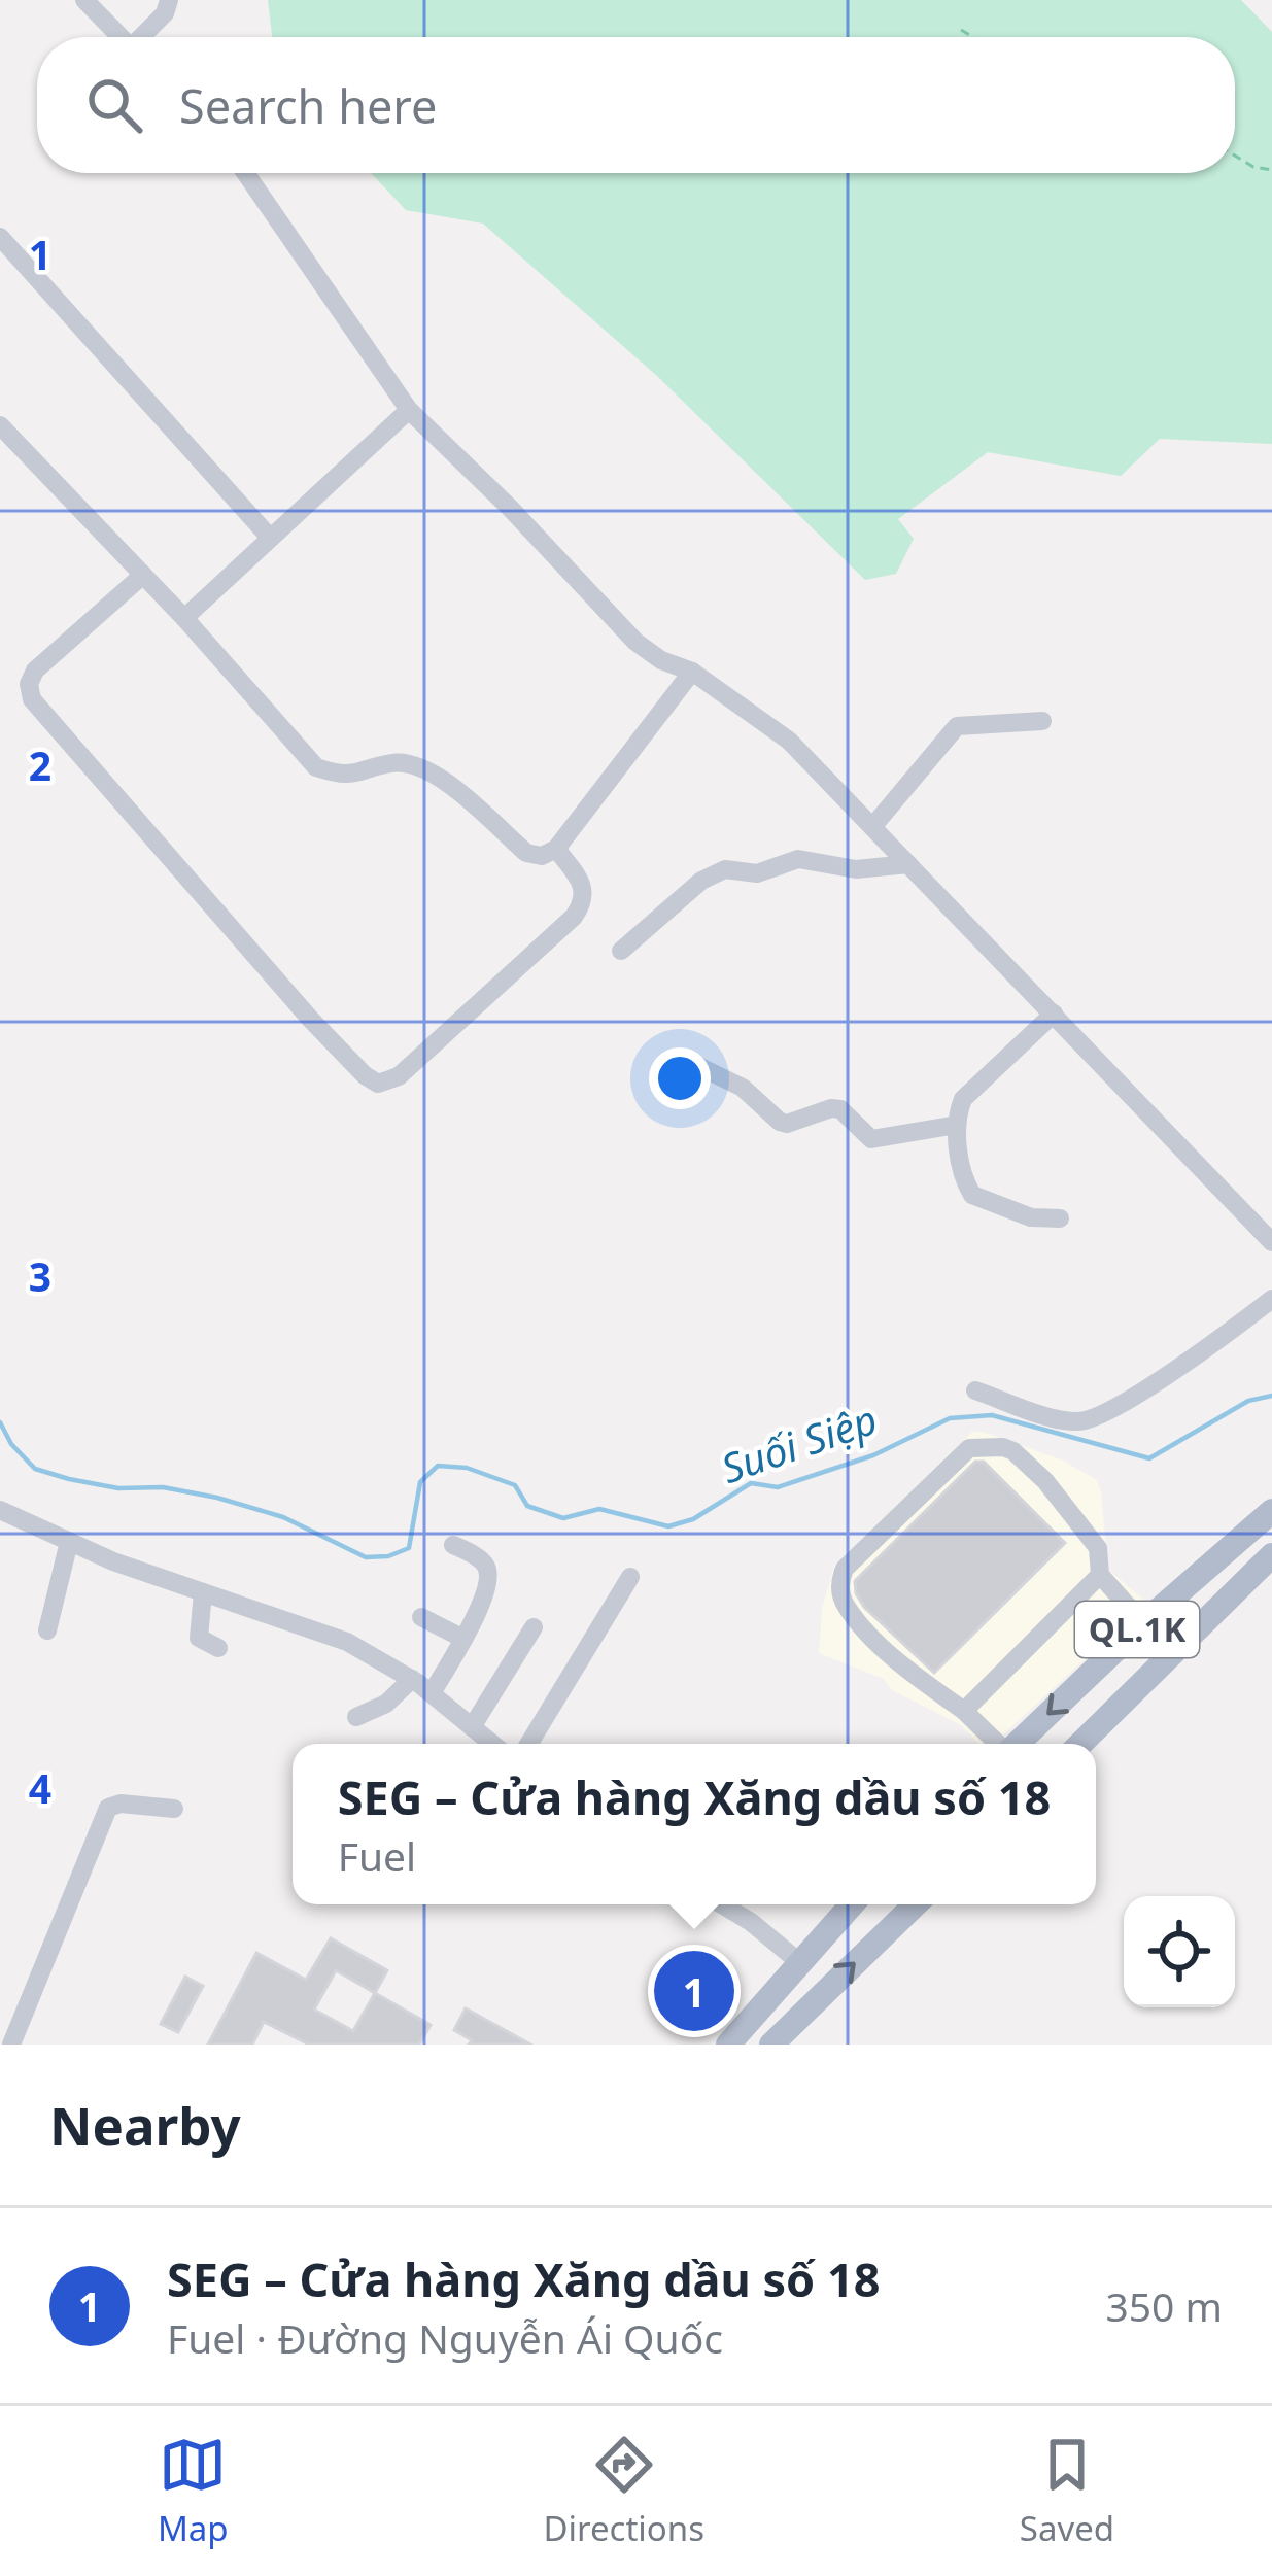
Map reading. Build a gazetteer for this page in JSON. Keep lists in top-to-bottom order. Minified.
{"streets":{"main road":["QL.1K"]},"water":["Suối Siệp"],"page":{"search":"Search here","popup":["SEG – Cửa hàng Xăng dầu số 18","Fuel"],"pins":"1","heading":"Nearby","list":[{"mark":"1","name":"SEG – Cửa hàng Xăng dầu số 18","note":"Fuel · Đường Nguyễn Ái Quốc","value":"350 m"}],"nav":["Map","Directions","Saved"]},"grid":{"rows":["1","2","3","4"]}}
